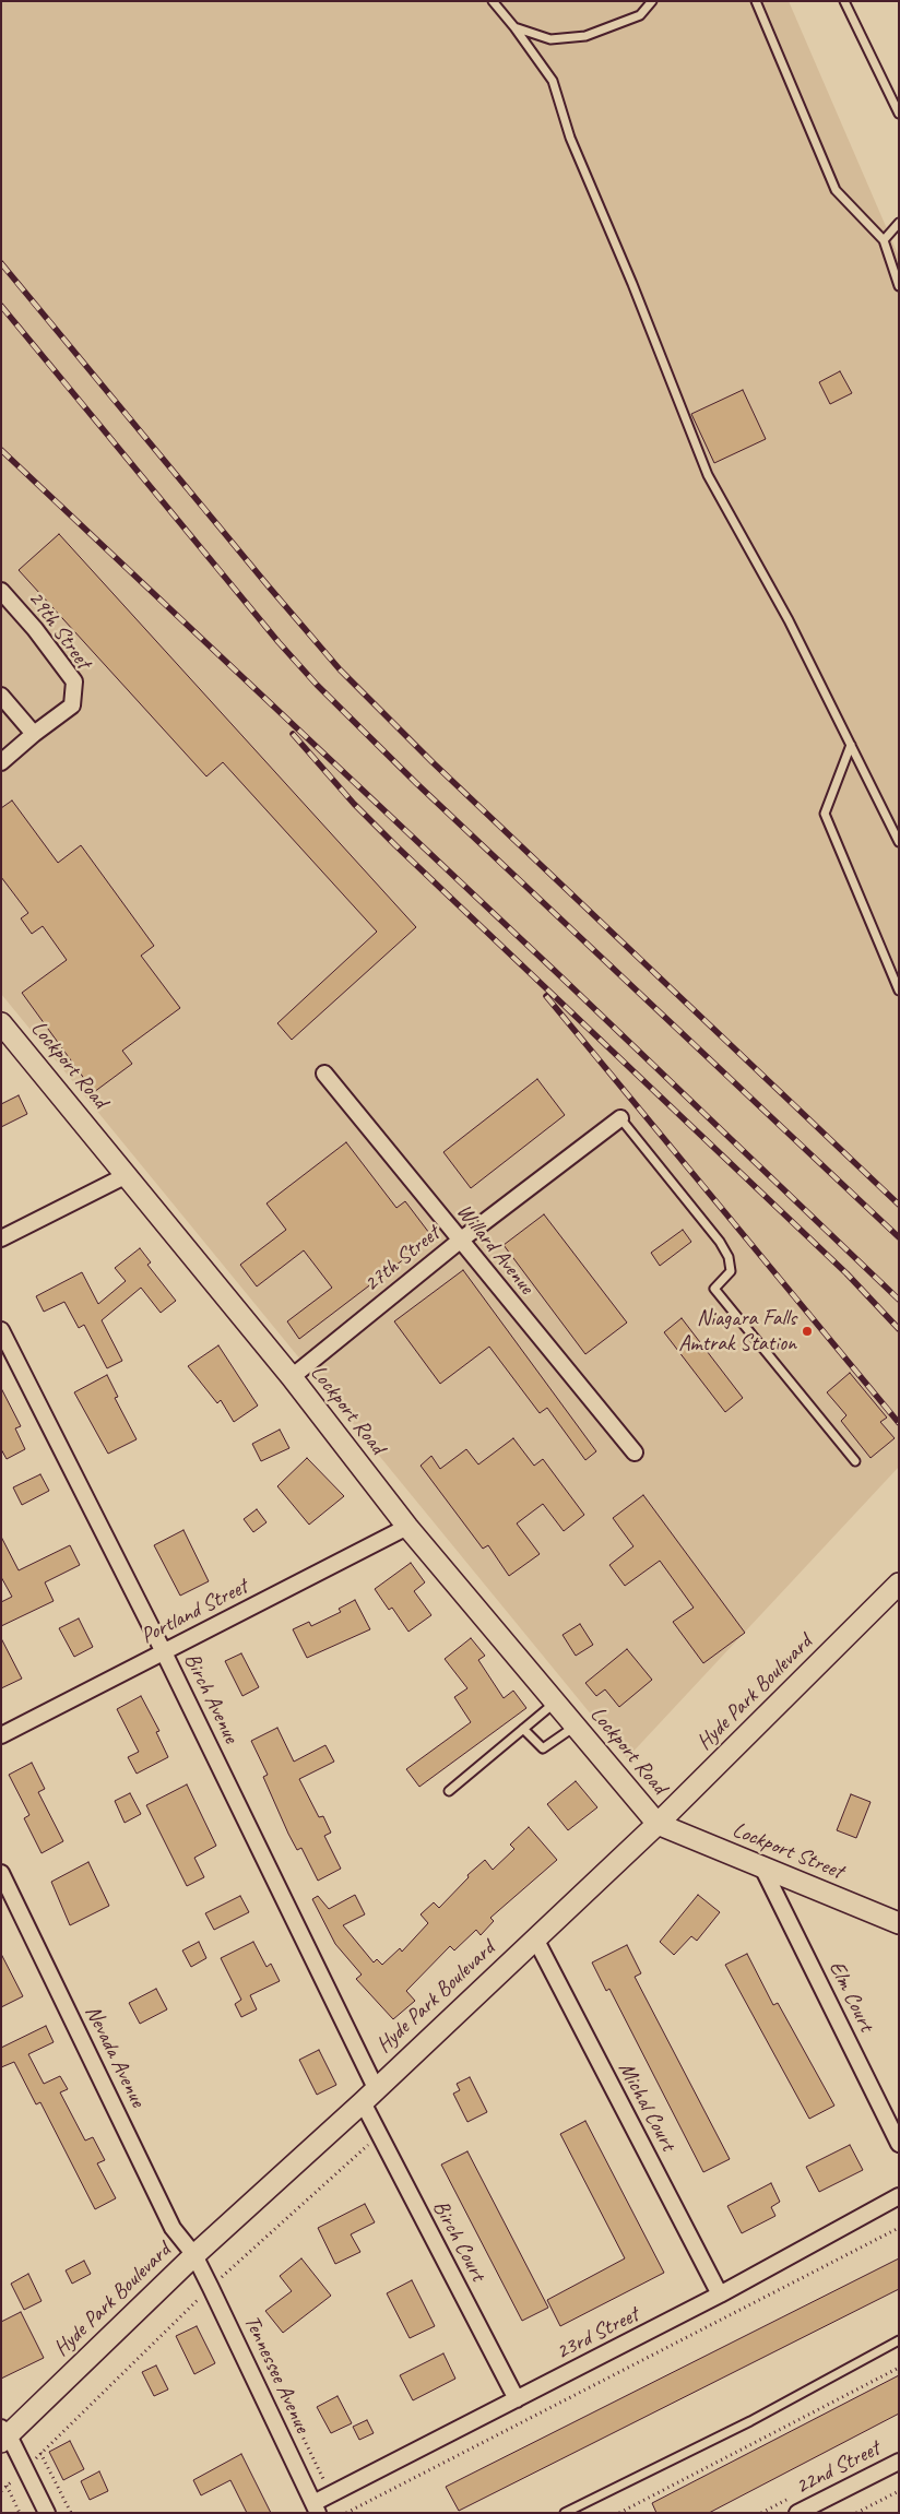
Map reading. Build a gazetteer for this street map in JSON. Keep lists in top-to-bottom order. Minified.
{"streets":{"street":["29th Street","Lockport Road","Willard Avenue","27th Street","Portland Street","Hyde Park Boulevard","Birch Avenue","Lockport Street","Elm Court","Nevada Avenue","Michal Court","Birch Court","23rd Street","Tennessee Avenue","22nd Street"]},"crossings":[["Lockport Road","27th Street"],["Lockport Road","Portland Street"],["Lockport Road","Hyde Park Boulevard"],["Lockport Road","Lockport Street"],["Willard Avenue","27th Street"],["Portland Street","Birch Avenue"],["Hyde Park Boulevard","Birch Avenue"],["Hyde Park Boulevard","Lockport Street"],["Hyde Park Boulevard","Nevada Avenue"],["Hyde Park Boulevard","Michal Court"],["Hyde Park Boulevard","Birch Court"],["Hyde Park Boulevard","Tennessee Avenue"],["Birch Avenue","Birch Court"],["Lockport Street","Elm Court"],["Nevada Avenue","Tennessee Avenue"],["Michal Court","23rd Street"],["Birch Court","23rd Street"],["23rd Street","Tennessee Avenue"]],"places":["Niagara Falls Amtrak Station"]}
